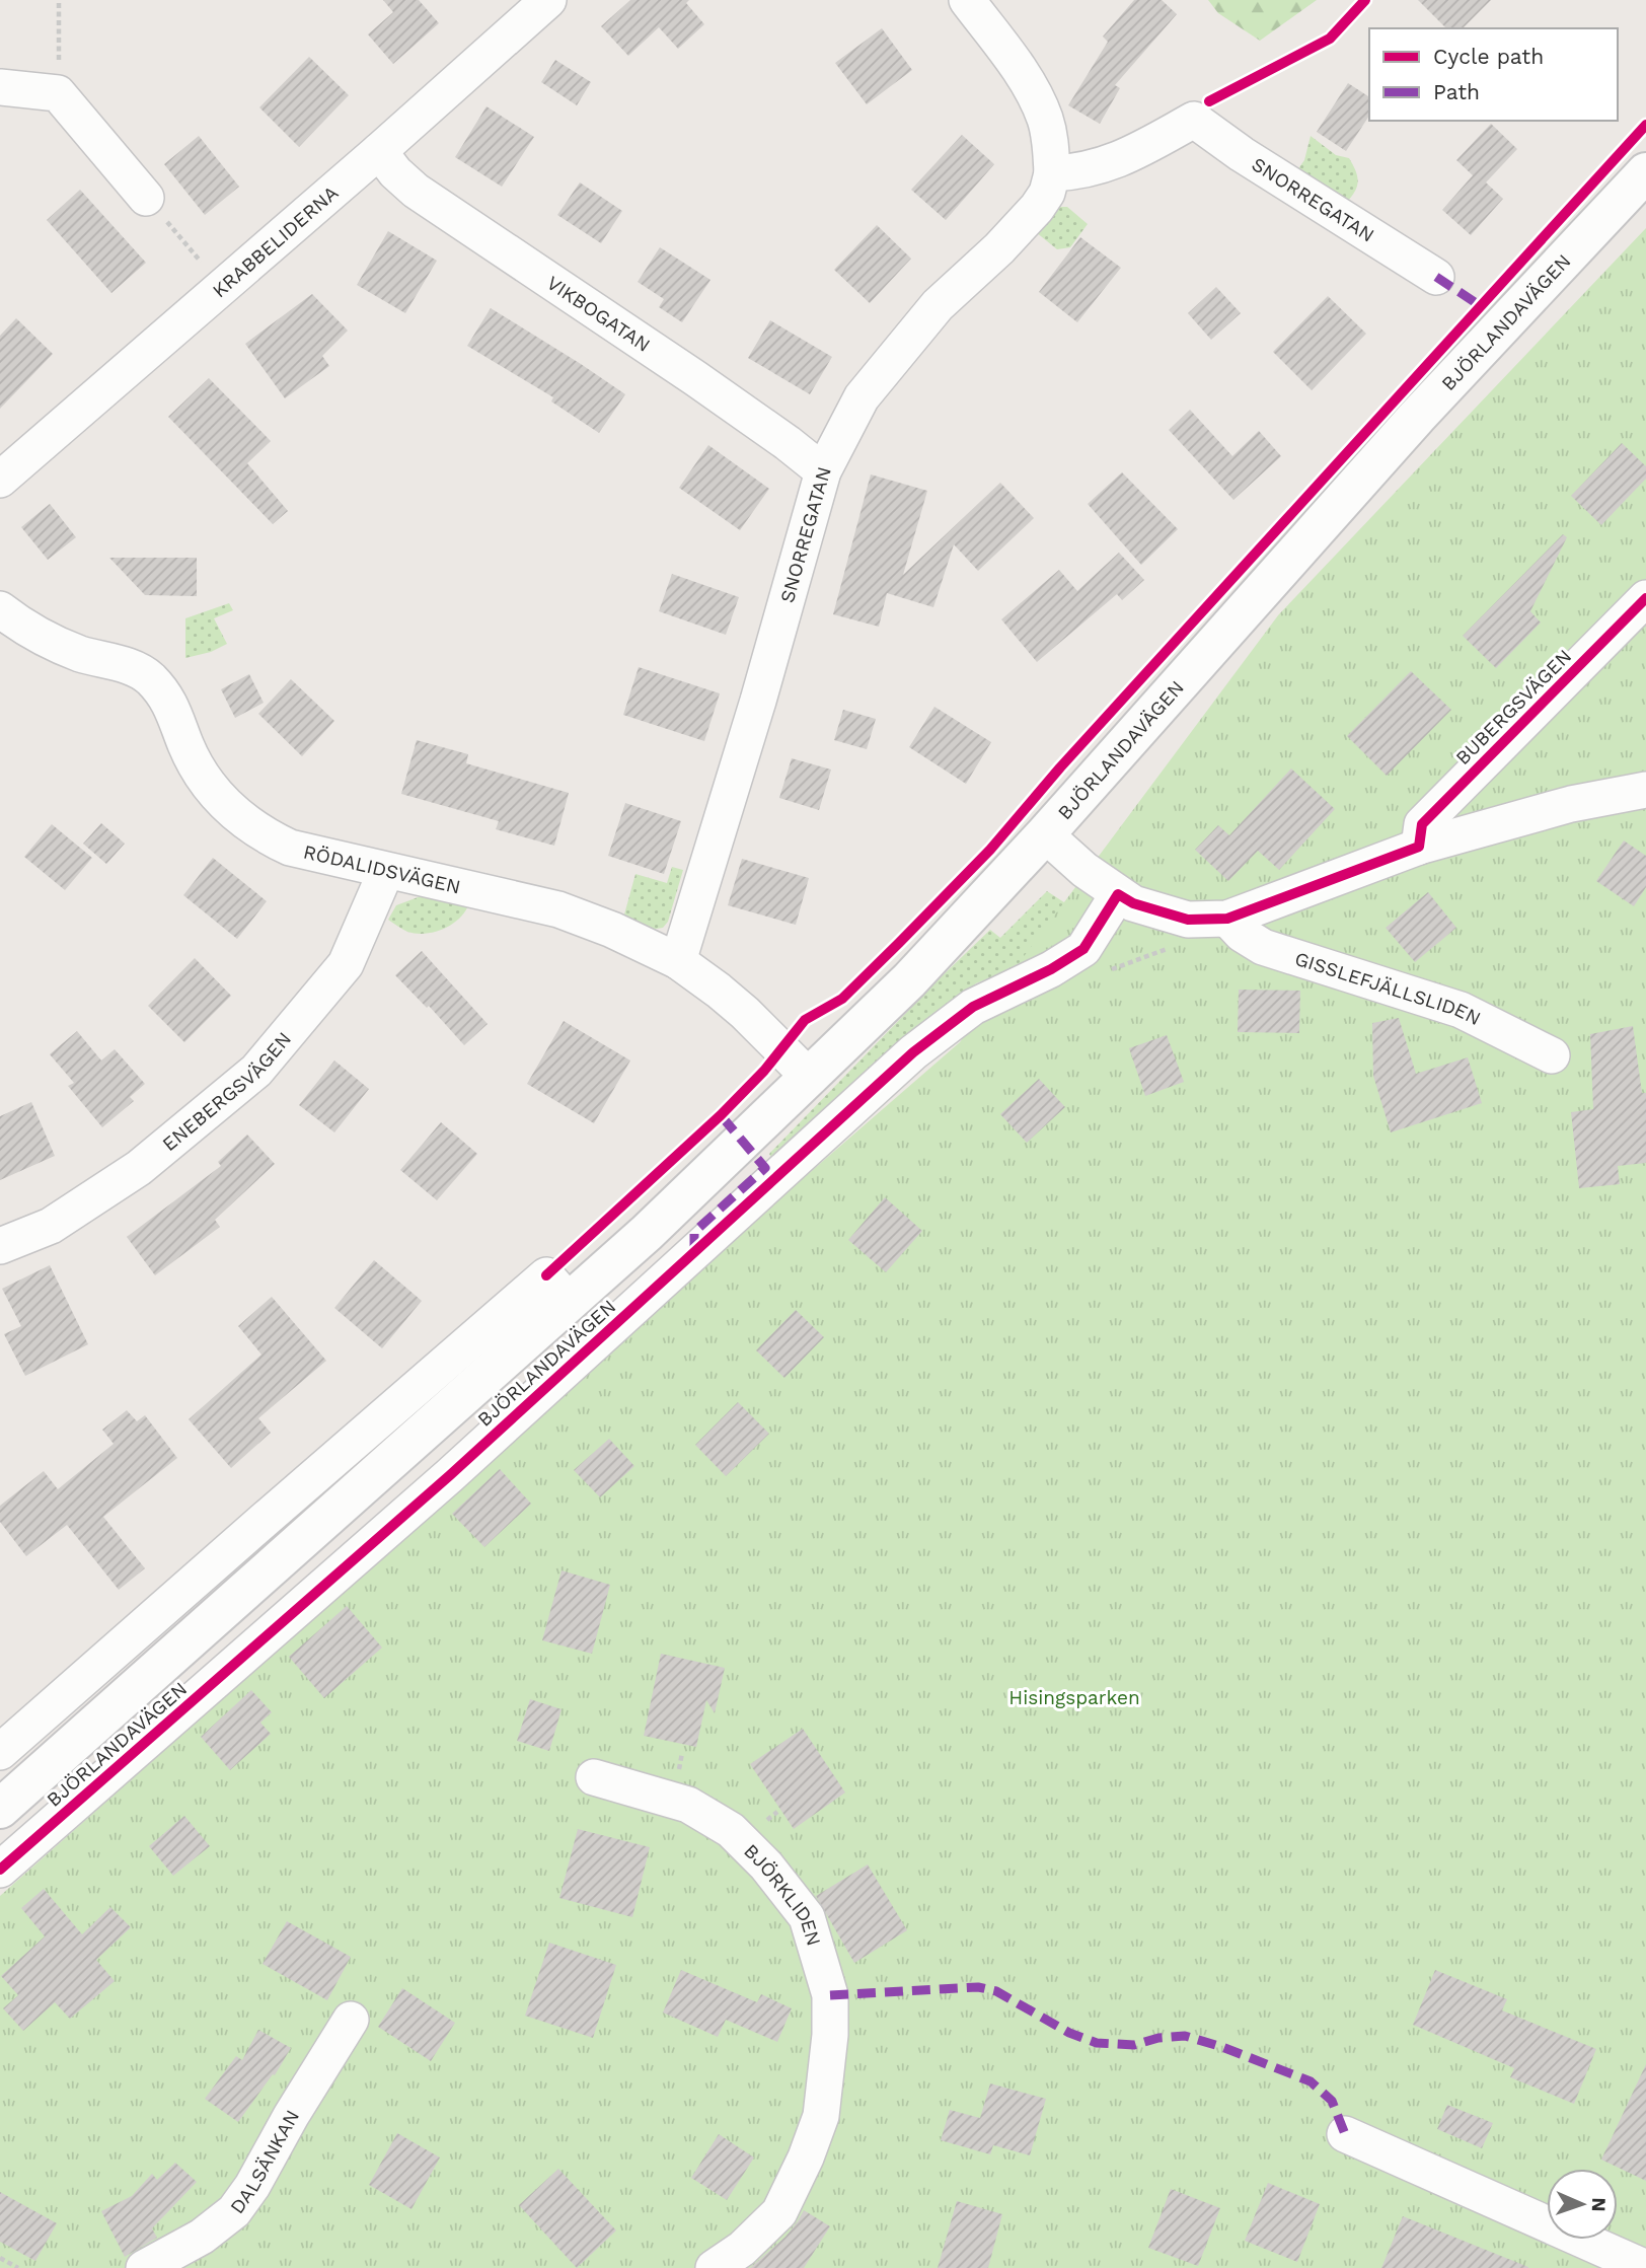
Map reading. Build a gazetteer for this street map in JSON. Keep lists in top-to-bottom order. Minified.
{"streets":{"street":["SNORREGATAN","KRABBELIDERNA","VIKBOGATAN","BJÖRLANDAVÄGEN","BUBERGSVÄGEN","RÖDALIDSVÄGEN","GISSLEFJÄLLSLIDEN","ENEBERGSVÄGEN","BJÖRKLIDEN","DALSÄNKAN"]},"crossings":[["SNORREGATAN","VIKBOGATAN"],["SNORREGATAN","RÖDALIDSVÄGEN"],["KRABBELIDERNA","VIKBOGATAN"],["BJÖRLANDAVÄGEN","RÖDALIDSVÄGEN"],["RÖDALIDSVÄGEN","ENEBERGSVÄGEN"]],"parks":["Hisingsparken"],"legend":["Cycle path","Path"],"north":"right"}
